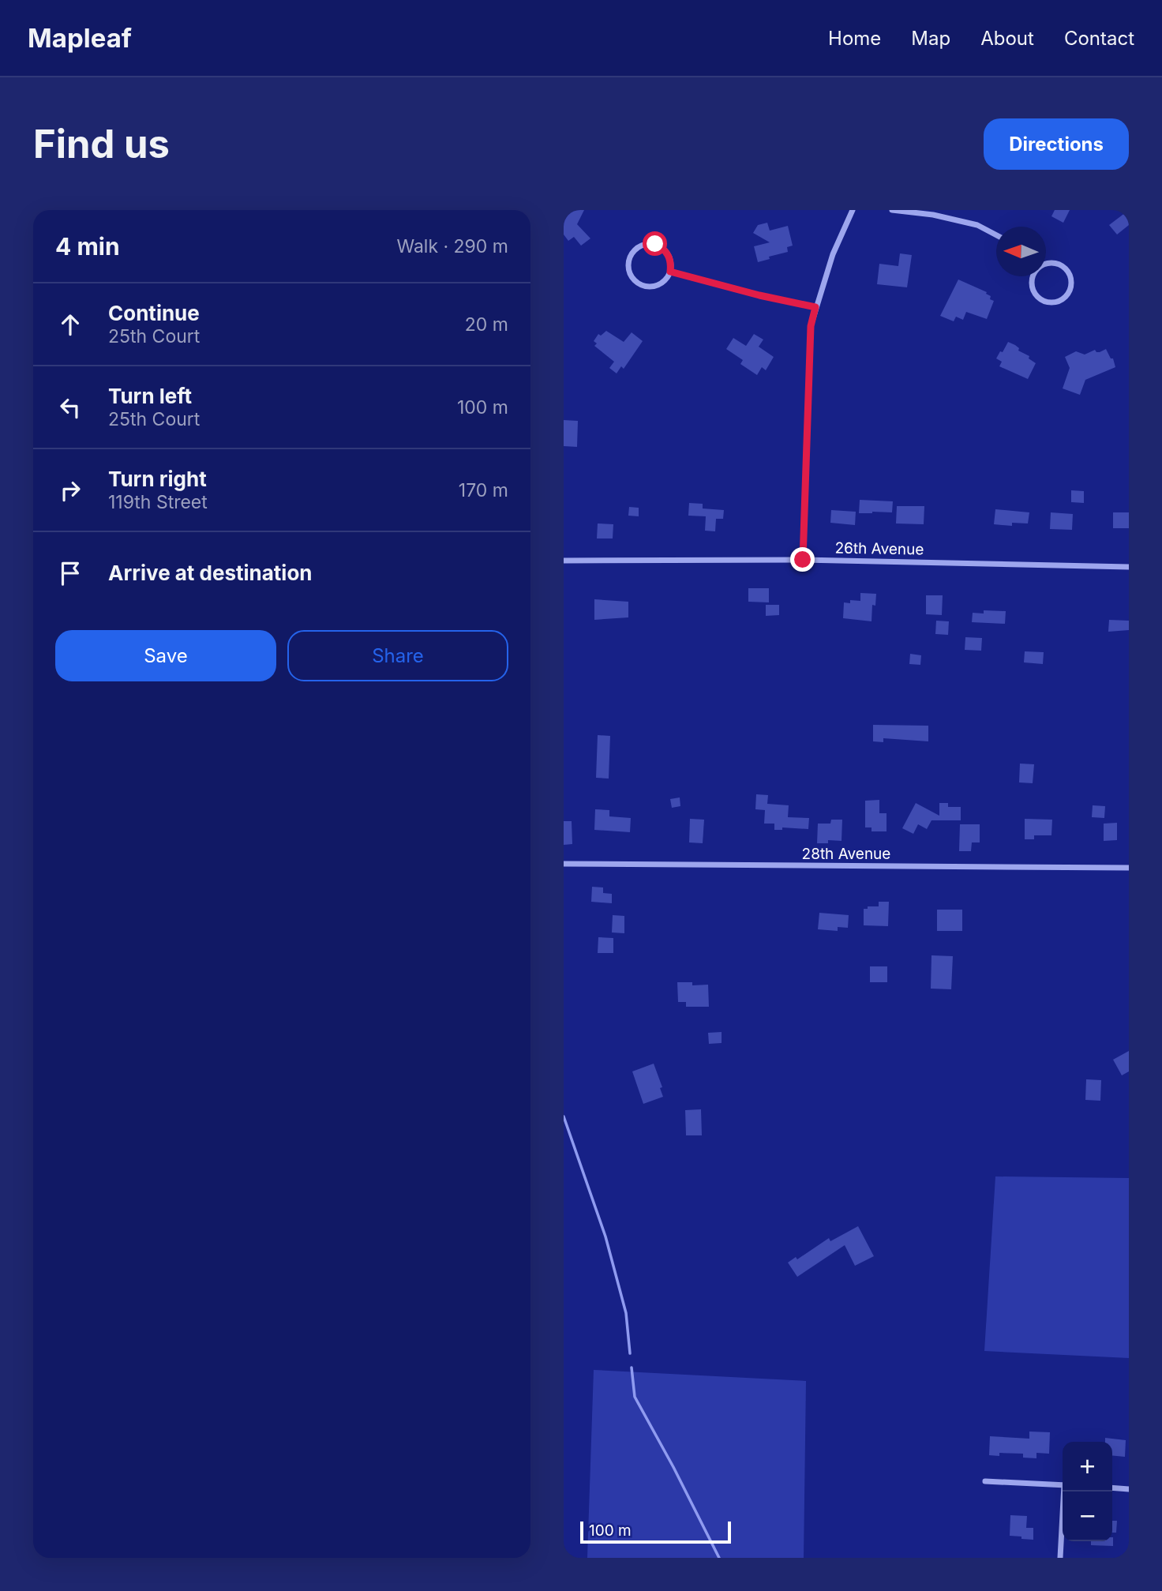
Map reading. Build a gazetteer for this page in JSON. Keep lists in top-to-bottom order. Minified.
{"streets":{"street":["26th Avenue","28th Avenue"]},"scale_bar":"100 m","north":"left","page":{"header":"Mapleaf","nav":["Home","Map","About","Contact"],"buttons":["Directions",["Save","Share"]],"title":"Find us","heading":["4 min","Walk · 290 m"],"list":[["Continue","25th Court","20 m"],["Turn left","25th Court","100 m"],["Turn right","119th Street","170 m"],"Arrive at destination"],"map_buttons":["+","−"],"scale":"100 m"}}
